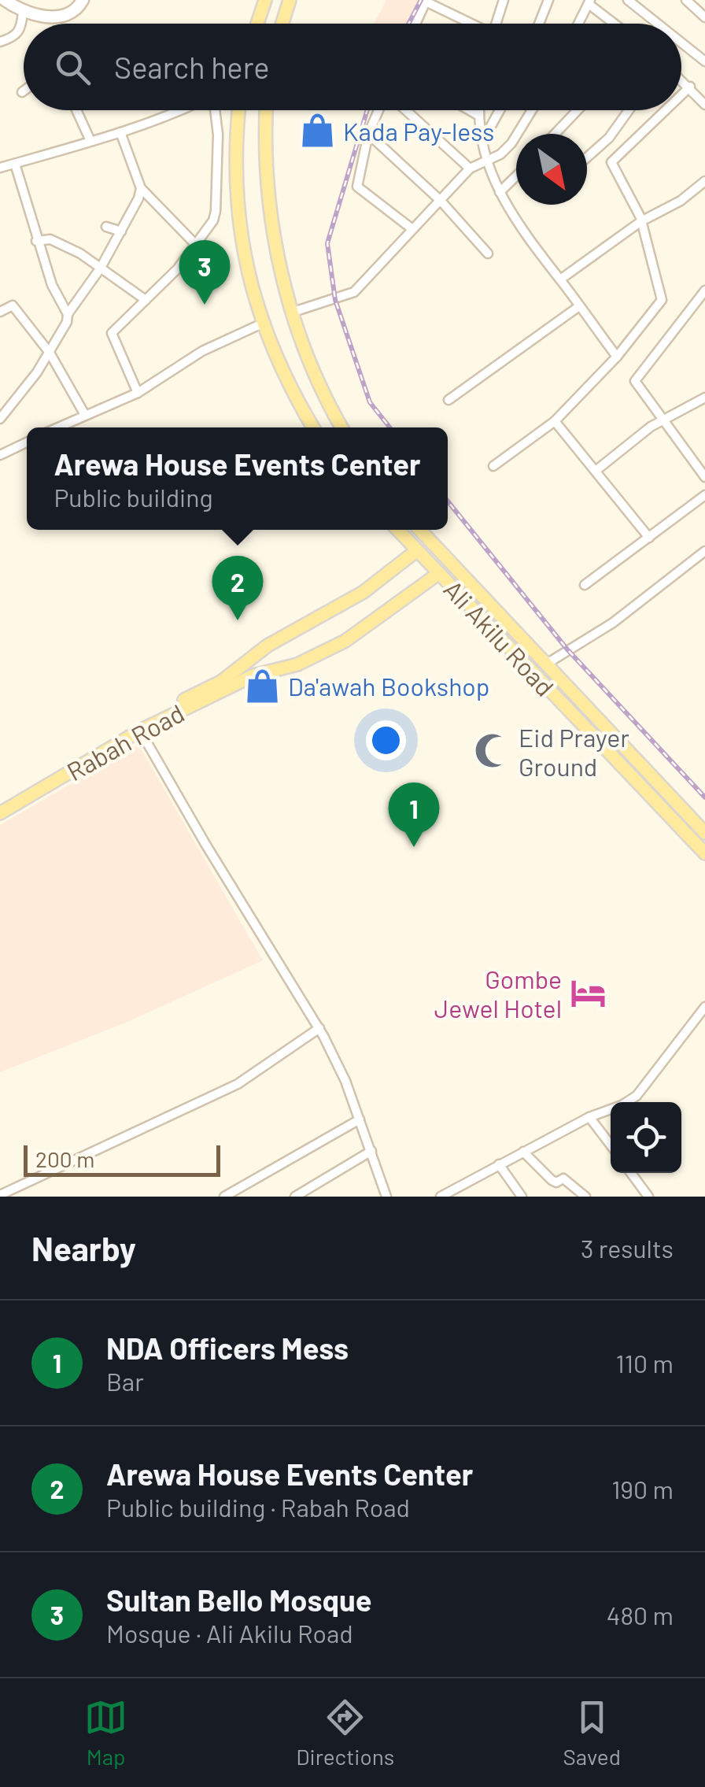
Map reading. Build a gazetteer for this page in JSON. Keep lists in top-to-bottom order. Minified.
{"streets":{"main road":["Ali Akilu Road","Rabah Road"]},"crossings":[["Ali Akilu Road","Rabah Road"]],"places":{"shop":["Kada Pay-less","Da'awah Bookshop"],"mosque":["Eid Prayer Ground"],"hotel":["Gombe Jewel Hotel"]},"scale_bar":"200 m","north":"bottom right","page":{"search":"Search here","pins":["3","2","1"],"popup":["Arewa House Events Center","Public building"],"scale":"200 m","heading":["Nearby","3 results"],"list":[{"mark":"1","name":"NDA Officers Mess","note":"Bar","value":"110 m"},{"mark":"2","name":"Arewa House Events Center","note":"Public building · Rabah Road","value":"190 m"},{"mark":"3","name":"Sultan Bello Mosque","note":"Mosque · Ali Akilu Road","value":"480 m"}],"nav":["Map","Directions","Saved"]}}
